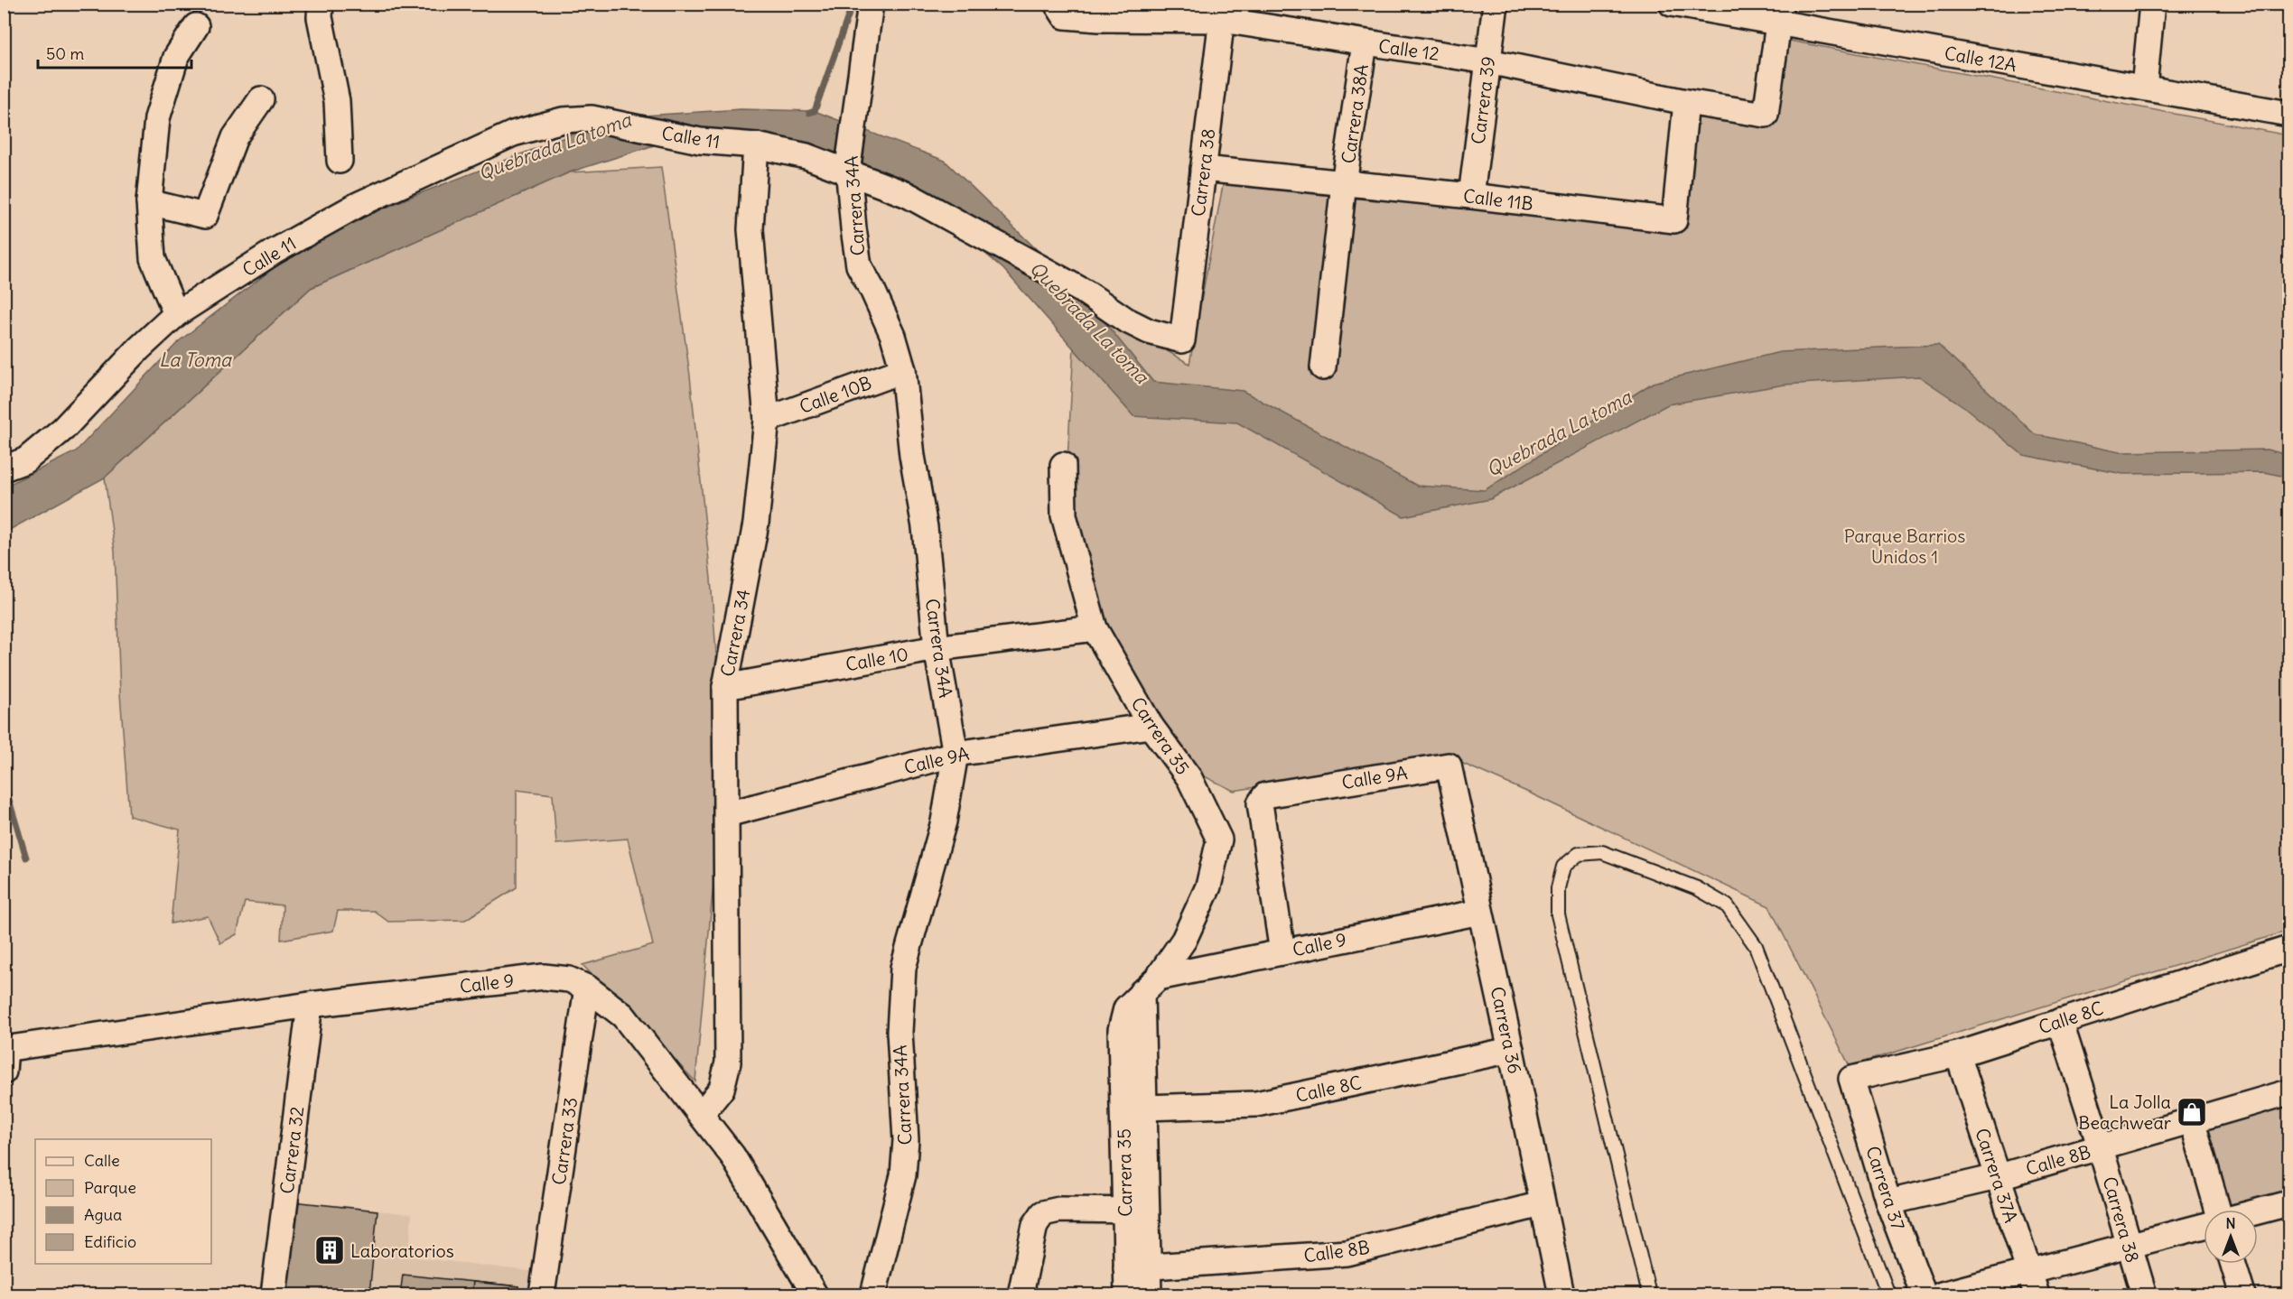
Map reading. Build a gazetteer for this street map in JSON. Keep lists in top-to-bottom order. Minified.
{"streets":{"street":["Calle 12","Calle 12A","Carrera 39","Carrera 38A","Calle 11","Carrera 38","Calle 11B","Carrera 34A","Calle 10B","Carrera 34","Calle 10","Carrera 35","Calle 9A","Calle 9","Calle 8C","Carrera 36","Carrera 33","Carrera 32","Calle 8B","Carrera 37A","Carrera 37"]},"crossings":[["Calle 12","Calle 12A"],["Calle 12","Carrera 39"],["Calle 12","Carrera 38A"],["Calle 12","Carrera 38"],["Calle 12","Calle 11B"],["Carrera 39","Calle 11B"],["Carrera 38A","Calle 11B"],["Calle 11","Carrera 38"],["Calle 11","Carrera 34A"],["Calle 11","Carrera 34"],["Carrera 38","Calle 11B"],["Carrera 38","Calle 8C"],["Carrera 38","Calle 8B"],["Carrera 34A","Calle 10B"],["Carrera 34A","Calle 10"],["Carrera 34A","Calle 9A"],["Calle 10B","Carrera 34"],["Carrera 34","Calle 10"],["Carrera 34","Calle 9A"],["Carrera 34","Calle 9"],["Calle 10","Carrera 35"],["Carrera 35","Calle 9A"],["Carrera 35","Calle 9"],["Carrera 35","Calle 8C"],["Carrera 35","Calle 8B"],["Calle 9A","Calle 9"],["Calle 9A","Carrera 36"],["Calle 9","Carrera 36"],["Calle 9","Carrera 33"],["Calle 9","Carrera 32"],["Calle 8C","Carrera 36"],["Calle 8C","Carrera 37A"],["Calle 8C","Carrera 37"],["Carrera 36","Calle 8B"],["Calle 8B","Carrera 37A"],["Calle 8B","Carrera 37"]],"water":["Quebrada La toma","La Toma"],"parks":["Parque Barrios Unidos 1"],"places":{"shop":["La Jolla Beachwear"],"building":["Laboratorios"]},"legend":["Calle","Parque","Agua","Edificio"],"scale_bar":"50 m","north":"top"}
